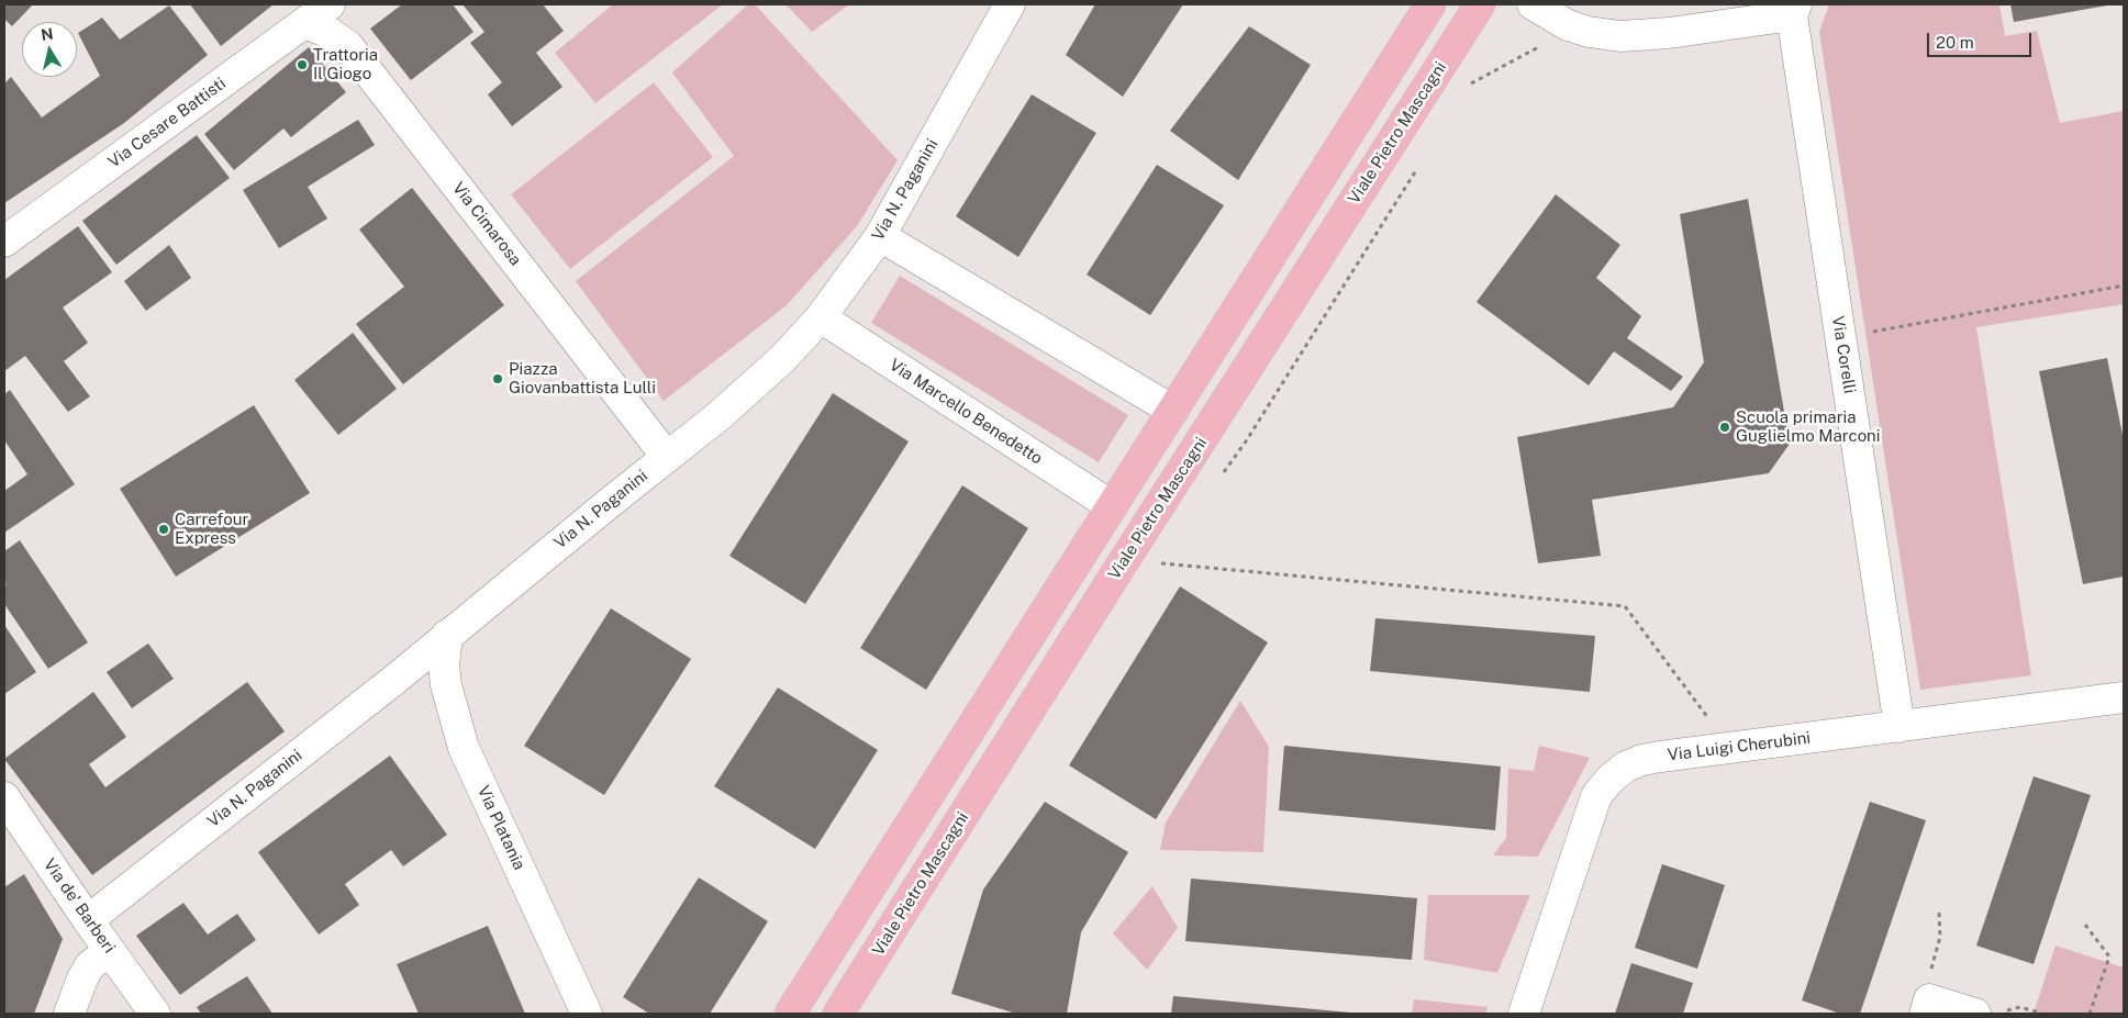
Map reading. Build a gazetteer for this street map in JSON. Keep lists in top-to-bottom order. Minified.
{"streets":{"main road":["Viale Pietro Mascagni"],"street":["Via Cesare Battisti","Via N. Paganini","Via Cimarosa","Via Corelli","Via Marcello Benedetto","Via Luigi Cherubini","Via Platania","Via de' Barberi"]},"crossings":[["Via Cesare Battisti","Via Cimarosa"],["Via N. Paganini","Via Cimarosa"],["Via N. Paganini","Via Marcello Benedetto"],["Via N. Paganini","Via Platania"],["Via N. Paganini","Via de' Barberi"],["Via Corelli","Via Luigi Cherubini"]],"places":["Trattoria Il Giogo","Piazza Giovanbattista Lulli","Scuola primaria Guglielmo Marconi","Carrefour Express"],"scale_bar":"20 m","north":"top"}
